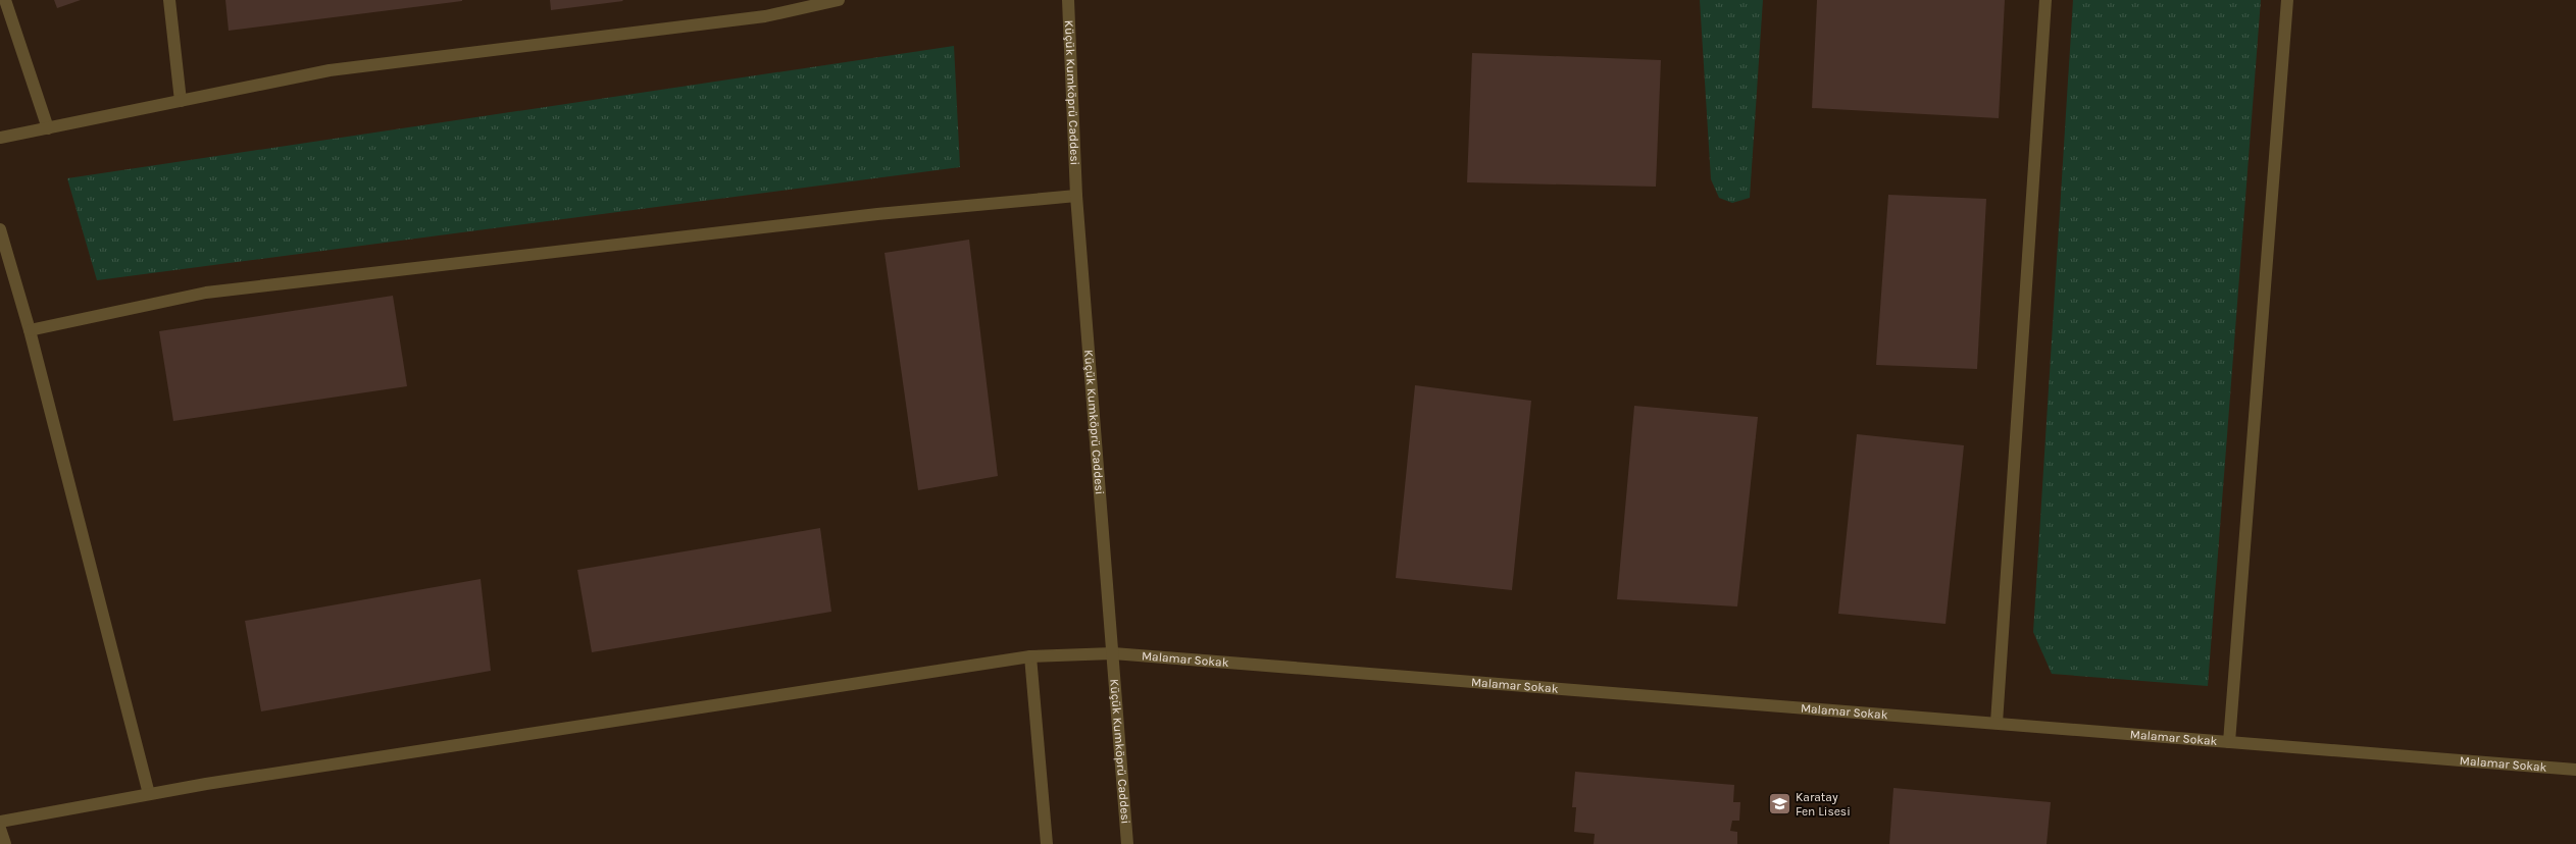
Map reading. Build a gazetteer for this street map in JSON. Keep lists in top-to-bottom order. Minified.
{"streets":{"street":["Küçük Kumköprü Caddesi","Malamar Sokak"]},"crossings":[["Küçük Kumköprü Caddesi","Malamar Sokak"]],"places":{"school or university":["Karatay Fen Lisesi"]}}
